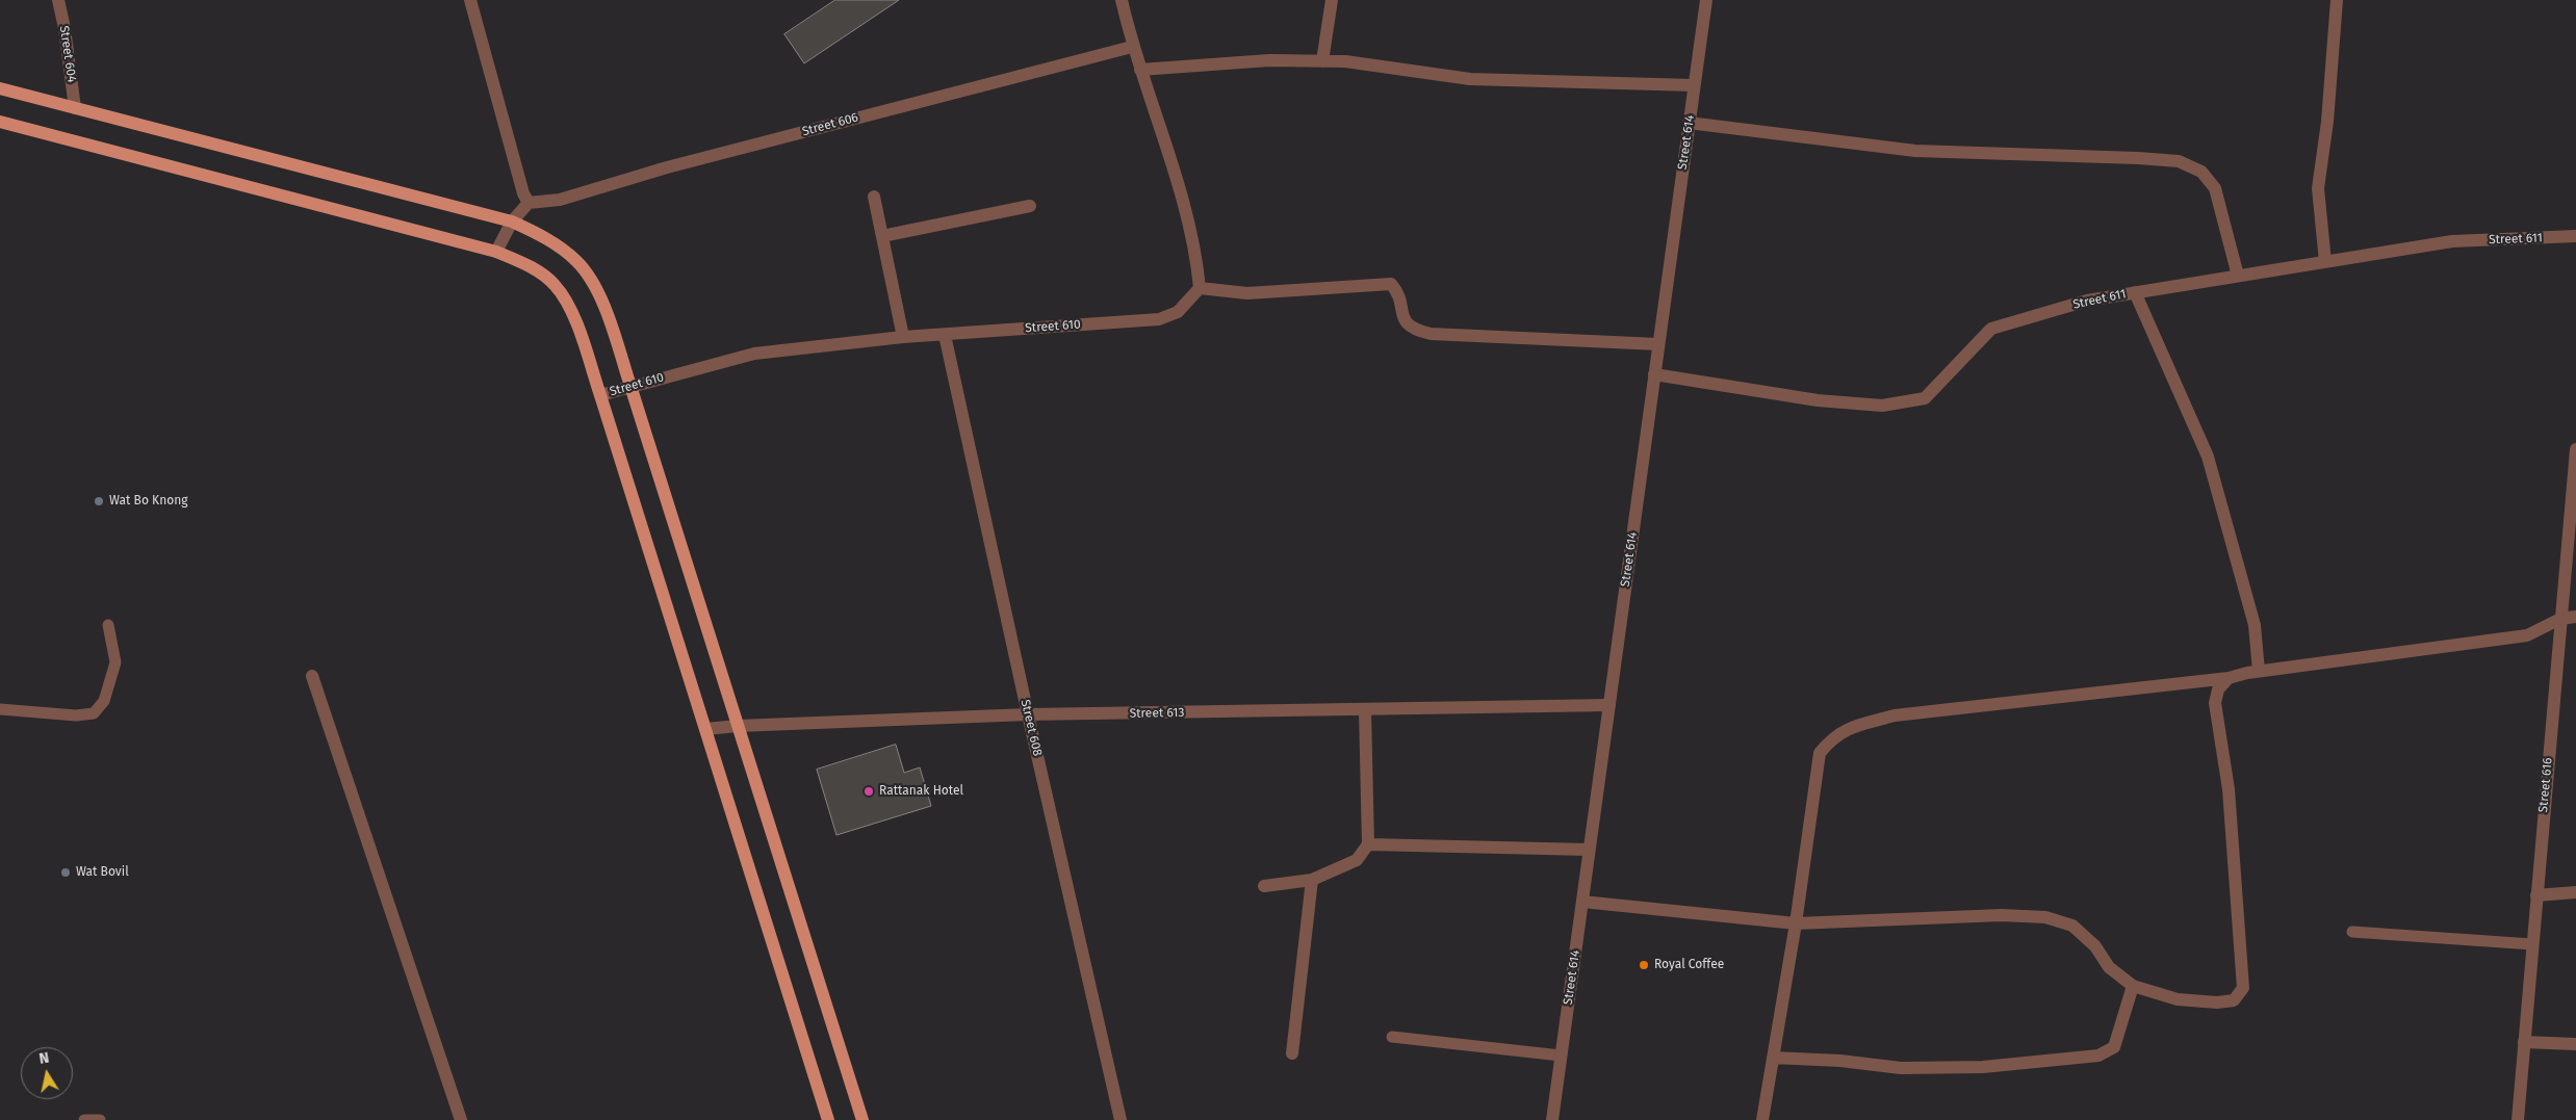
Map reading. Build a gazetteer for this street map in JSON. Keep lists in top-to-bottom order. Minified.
{"streets":{"street":["Street 604","Street 606","Street 614","Street 611","Street 610","Street 613","Street 608","Street 616"]},"crossings":[["Street 614","Street 611"],["Street 614","Street 613"],["Street 610","Street 608"],["Street 613","Street 608"]],"places":["Wat Bo Knong","Rattanak Hotel","Wat Bovil","Royal Coffee"],"north":"top"}
